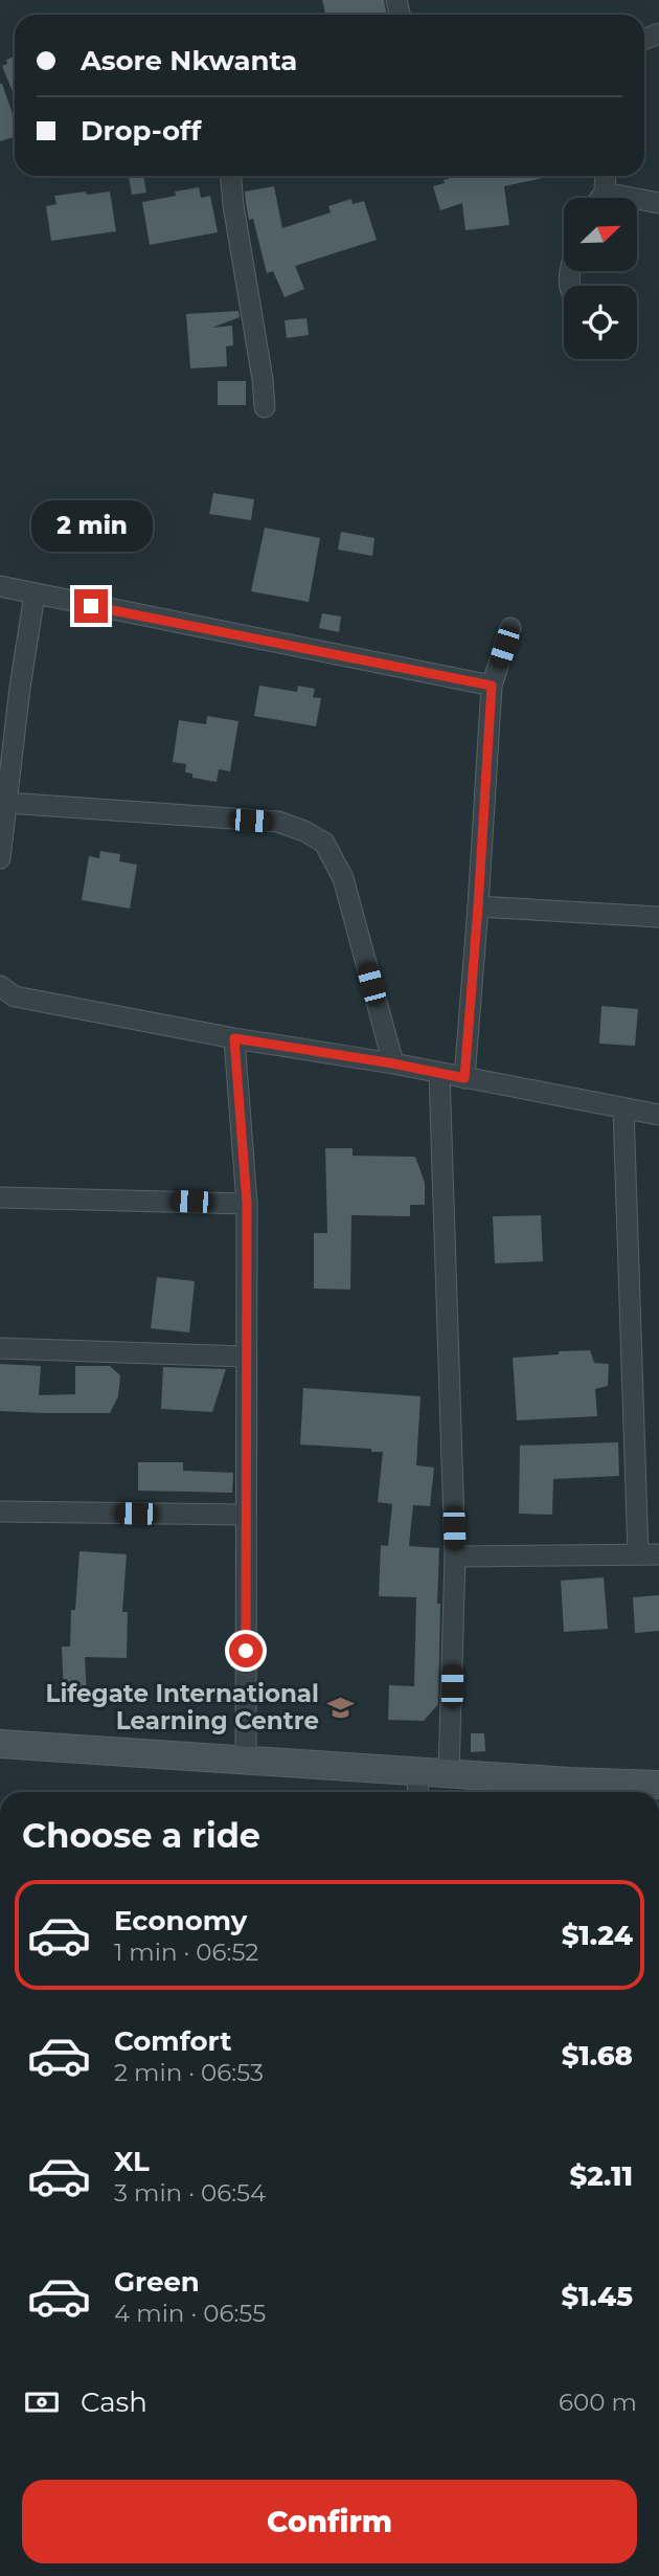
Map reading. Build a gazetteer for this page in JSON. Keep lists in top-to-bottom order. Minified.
{"places":{"school or university":["Lifegate International Learning Centre"]},"north":"top right","page":{"banner":["Asore Nkwanta","Drop-off"],"bubble":"2 min","heading":"Choose a ride","list":[{"name":"Economy","note":"1 min · 06:52","value":"$1.24"},{"name":"Comfort","note":"2 min · 06:53","value":"$1.68"},{"name":"XL","note":"3 min · 06:54","value":"$2.11"},{"name":"Green","note":"4 min · 06:55","value":"$1.45"}],"pay":["Cash","600 m"],"buttons":"Confirm"}}
